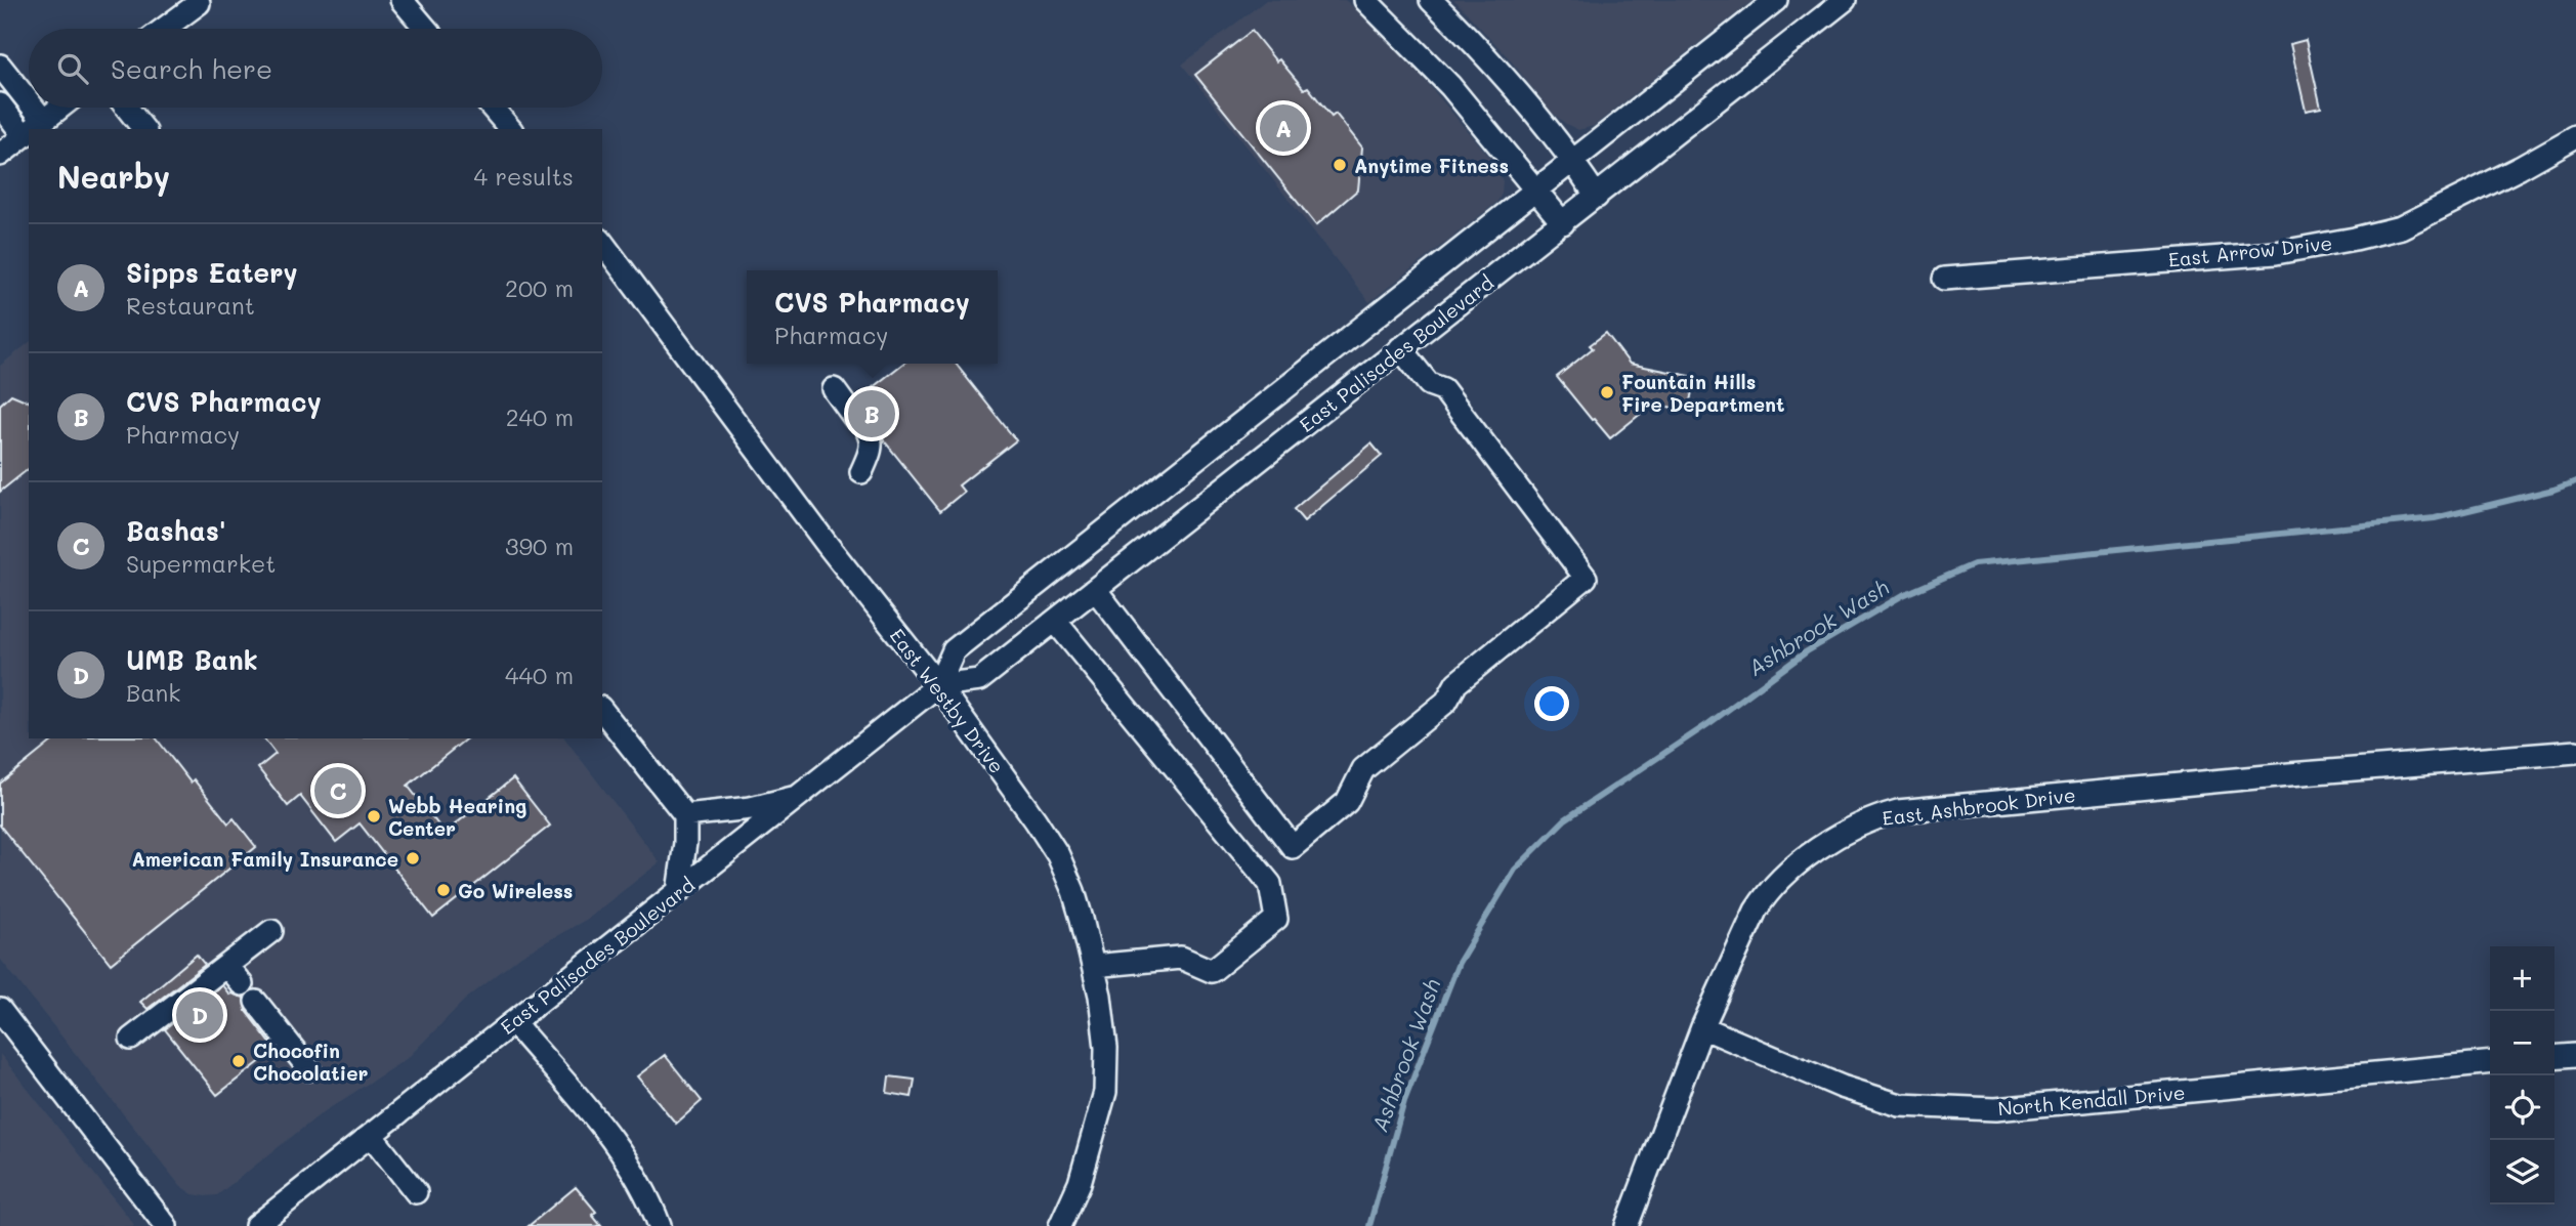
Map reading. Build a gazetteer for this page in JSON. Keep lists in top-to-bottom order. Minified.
{"streets":{"street":["East Arrow Drive","East Palisades Boulevard","East Westby Drive","East Ashbrook Drive","North Kendall Drive"]},"crossings":[["East Palisades Boulevard","East Westby Drive"],["East Ashbrook Drive","North Kendall Drive"]],"water":["Ashbrook Wash"],"places":["Anytime Fitness","Fountain Hills Fire Department","Webb Hearing Center","American Family Insurance","Go Wireless","Chocofin Chocolatier"],"page":{"search":"Search here","pins":["A","B","C","D"],"heading":["Nearby","4 results"],"list":[{"mark":"A","name":"Sipps Eatery","note":"Restaurant","value":"200 m"},{"mark":"B","name":"CVS Pharmacy","note":"Pharmacy","value":"240 m"},{"mark":"C","name":"Bashas'","note":"Supermarket","value":"390 m"},{"mark":"D","name":"UMB Bank","note":"Bank","value":"440 m"}],"popup":["CVS Pharmacy","Pharmacy"],"map_buttons":["+","−"]}}
